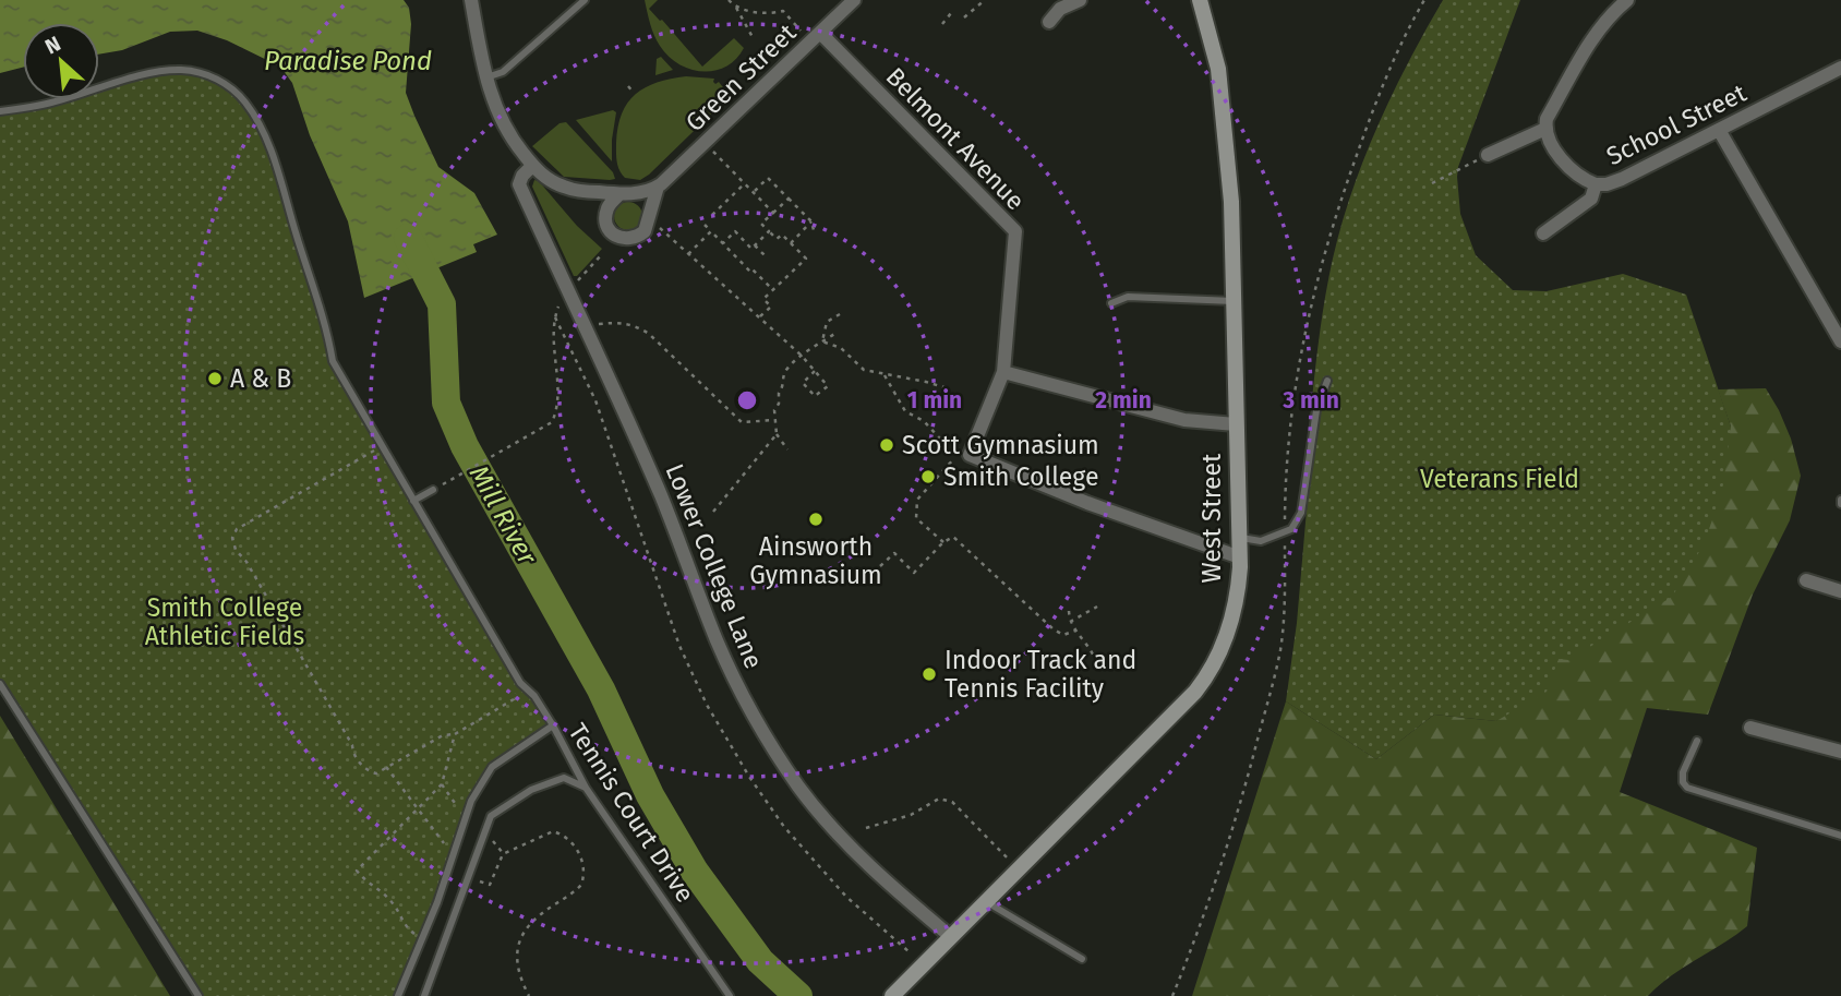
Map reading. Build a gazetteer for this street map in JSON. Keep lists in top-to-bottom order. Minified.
{"streets":{"main road":["West Street"],"street":["Green Street","School Street","Belmont Avenue","Lower College Lane"],"lane":["Tennis Court Drive"]},"crossings":[["Green Street","Belmont Avenue"],["Belmont Avenue","West Street"],["West Street","Lower College Lane"]],"water":["Paradise Pond","Mill River"],"parks":["Veterans Field","Smith College Athletic Fields"],"places":["A & B","Scott Gymnasium","Smith College","Ainsworth Gymnasium","Indoor Track and Tennis Facility"],"north":"top left","rings":["1 min","2 min","3 min"]}
